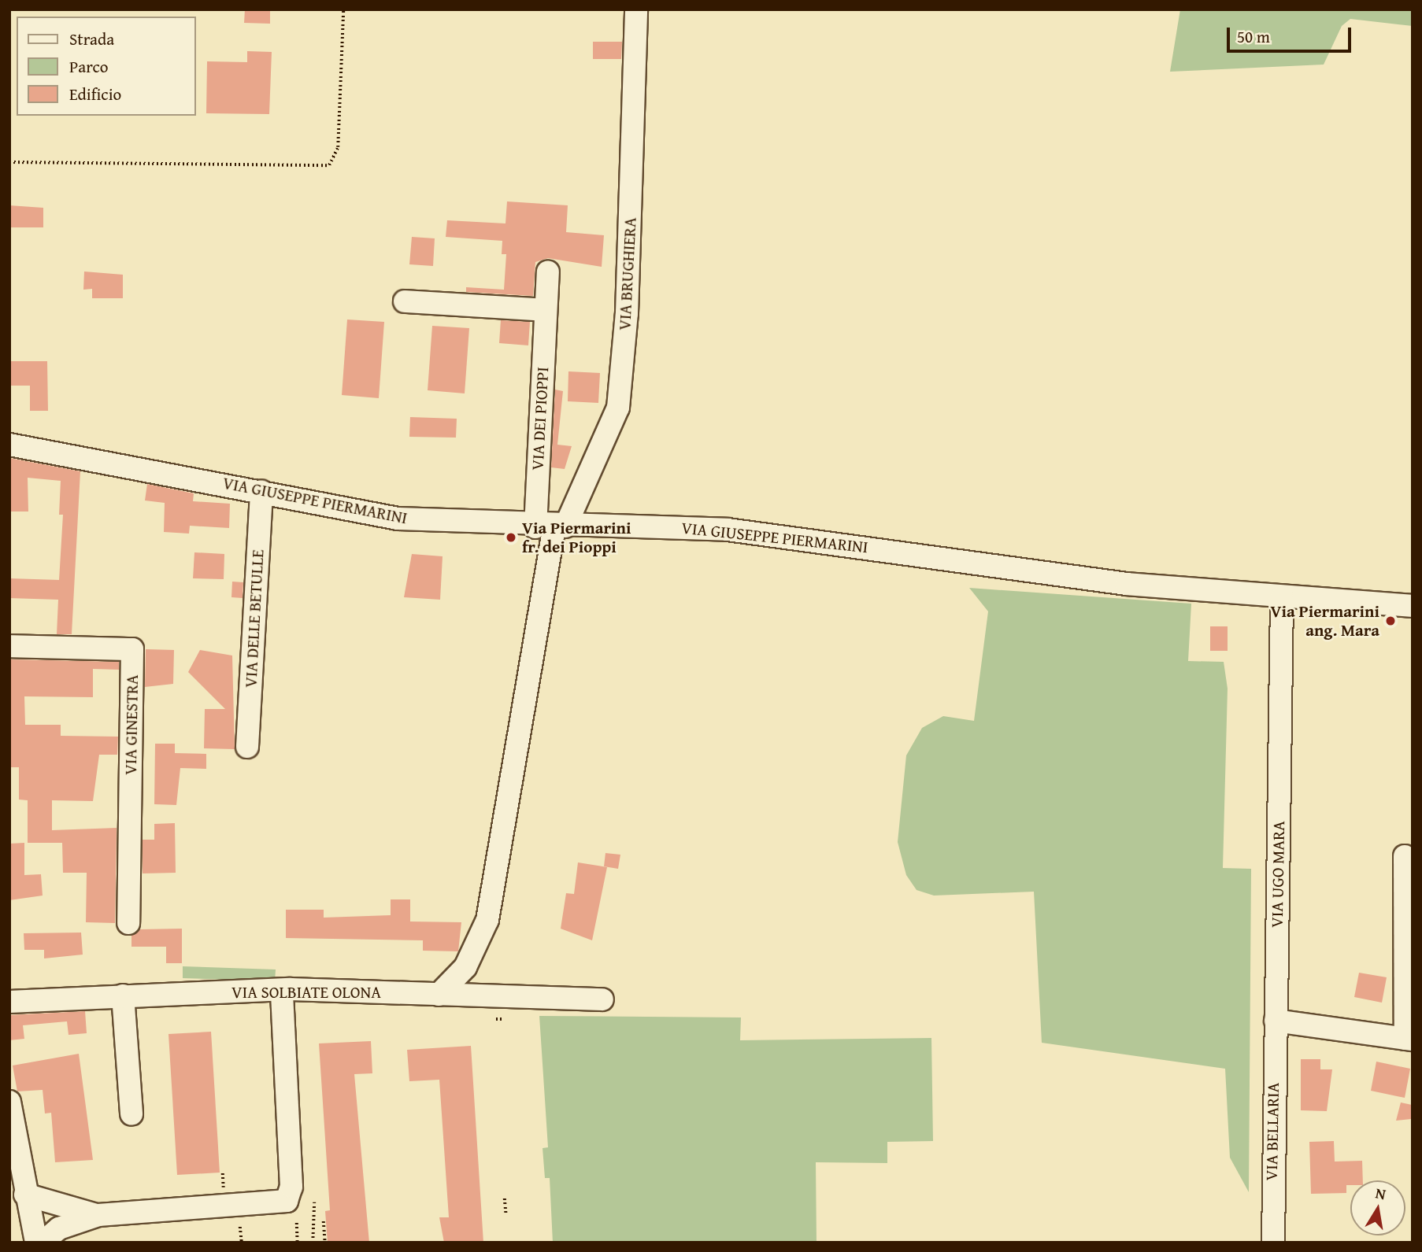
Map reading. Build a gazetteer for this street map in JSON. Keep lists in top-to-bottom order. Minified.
{"streets":{"street":["VIA BRUGHIERA","VIA DEI PIOPPI","VIA GIUSEPPE PIERMARINI","VIA DELLE BETULLE","VIA GINESTRA","VIA UGO MARA","VIA SOLBIATE OLONA","VIA BELLARIA"]},"crossings":[["VIA BRUGHIERA","VIA DEI PIOPPI"],["VIA BRUGHIERA","VIA GIUSEPPE PIERMARINI"],["VIA DEI PIOPPI","VIA GIUSEPPE PIERMARINI"],["VIA GIUSEPPE PIERMARINI","VIA DELLE BETULLE"],["VIA GIUSEPPE PIERMARINI","VIA UGO MARA"],["VIA UGO MARA","VIA BELLARIA"]],"places":["Via Piermarini fr. dei Pioppi","Via Piermarini ang. Mara"],"legend":["Strada","Parco","Edificio"],"scale_bar":"50 m","north":"top"}
